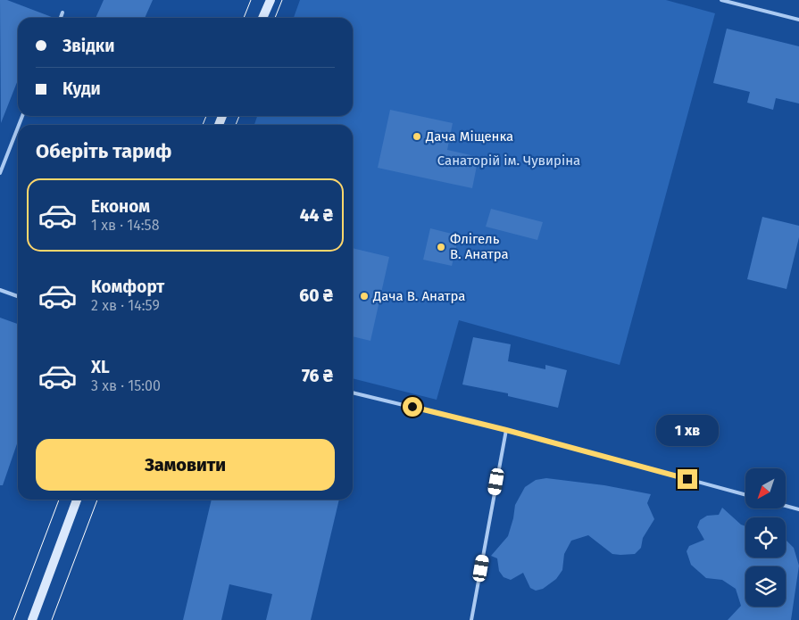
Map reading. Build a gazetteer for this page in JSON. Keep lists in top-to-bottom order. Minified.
{"parks":["Санаторій ім. Чувиріна"],"places":["Дача Міщенка","Флігель В. Анатра","Дача В. Анатра"],"north":"bottom left","page":{"banner":["Звідки","Куди"],"heading":"Оберіть тариф","list":[{"name":"Економ","note":"1 хв · 14:58","value":"44 ₴"},{"name":"Комфорт","note":"2 хв · 14:59","value":"60 ₴"},{"name":"XL","note":"3 хв · 15:00","value":"76 ₴"}],"bubble":"1 хв","buttons":"Замовити"}}
